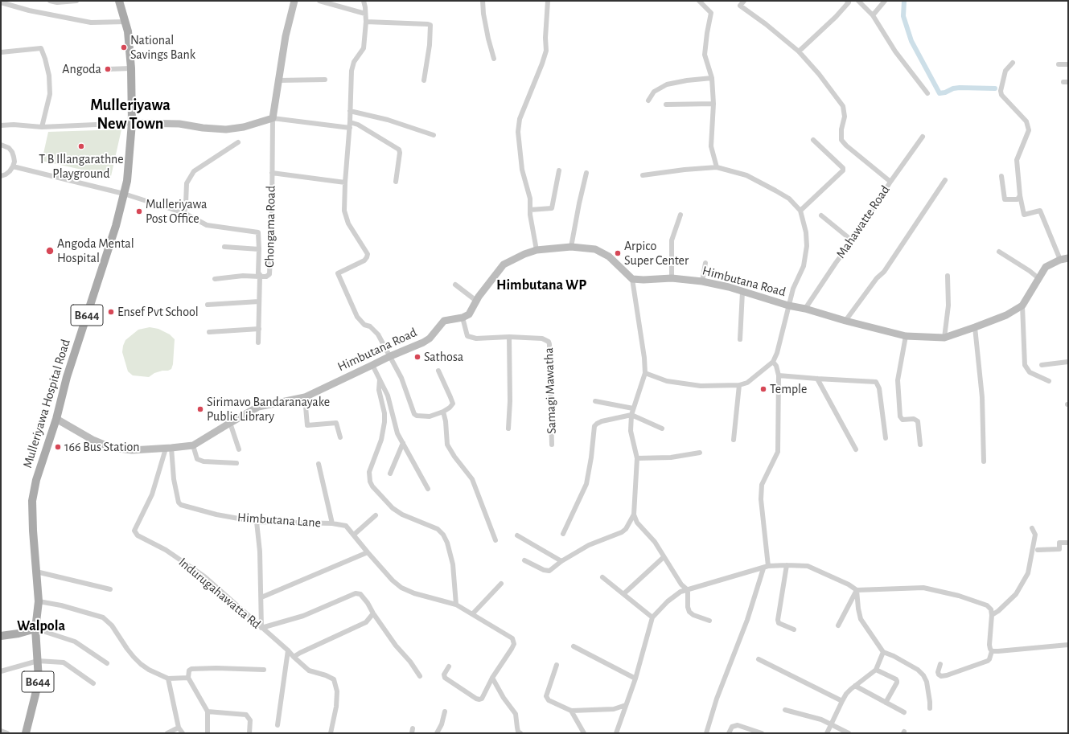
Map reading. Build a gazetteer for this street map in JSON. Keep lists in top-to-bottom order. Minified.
{"streets":{"main road":["B644","Mulleriyawa Hospital Road"],"street":["Mahawatte Road","Chongama Road","Himbutana Road","Samagi Mawatha","Himbutana Lane","Indurugahawatta Rd"]},"crossings":[["Mahawatte Road","Himbutana Road"],["Chongama Road","Mulleriyawa Hospital Road"],["Himbutana Road","Samagi Mawatha"],["Himbutana Road","Mulleriyawa Hospital Road"],["Himbutana Road","Himbutana Lane"],["Himbutana Road","Indurugahawatta Rd"],["B644","Mulleriyawa Hospital Road"],["Himbutana Lane","Indurugahawatta Rd"]],"districts":["Mulleriyawa New Town","Himbutana WP","Walpola"],"places":["National Savings Bank","Angoda","T B Illangarathne Playground","Mulleriyawa Post Office","Angoda Mental Hospital","Arpico Super Center","Ensef Pvt School","Sathosa","Temple","Sirimavo Bandaranayake Public Library","166 Bus Station"]}
